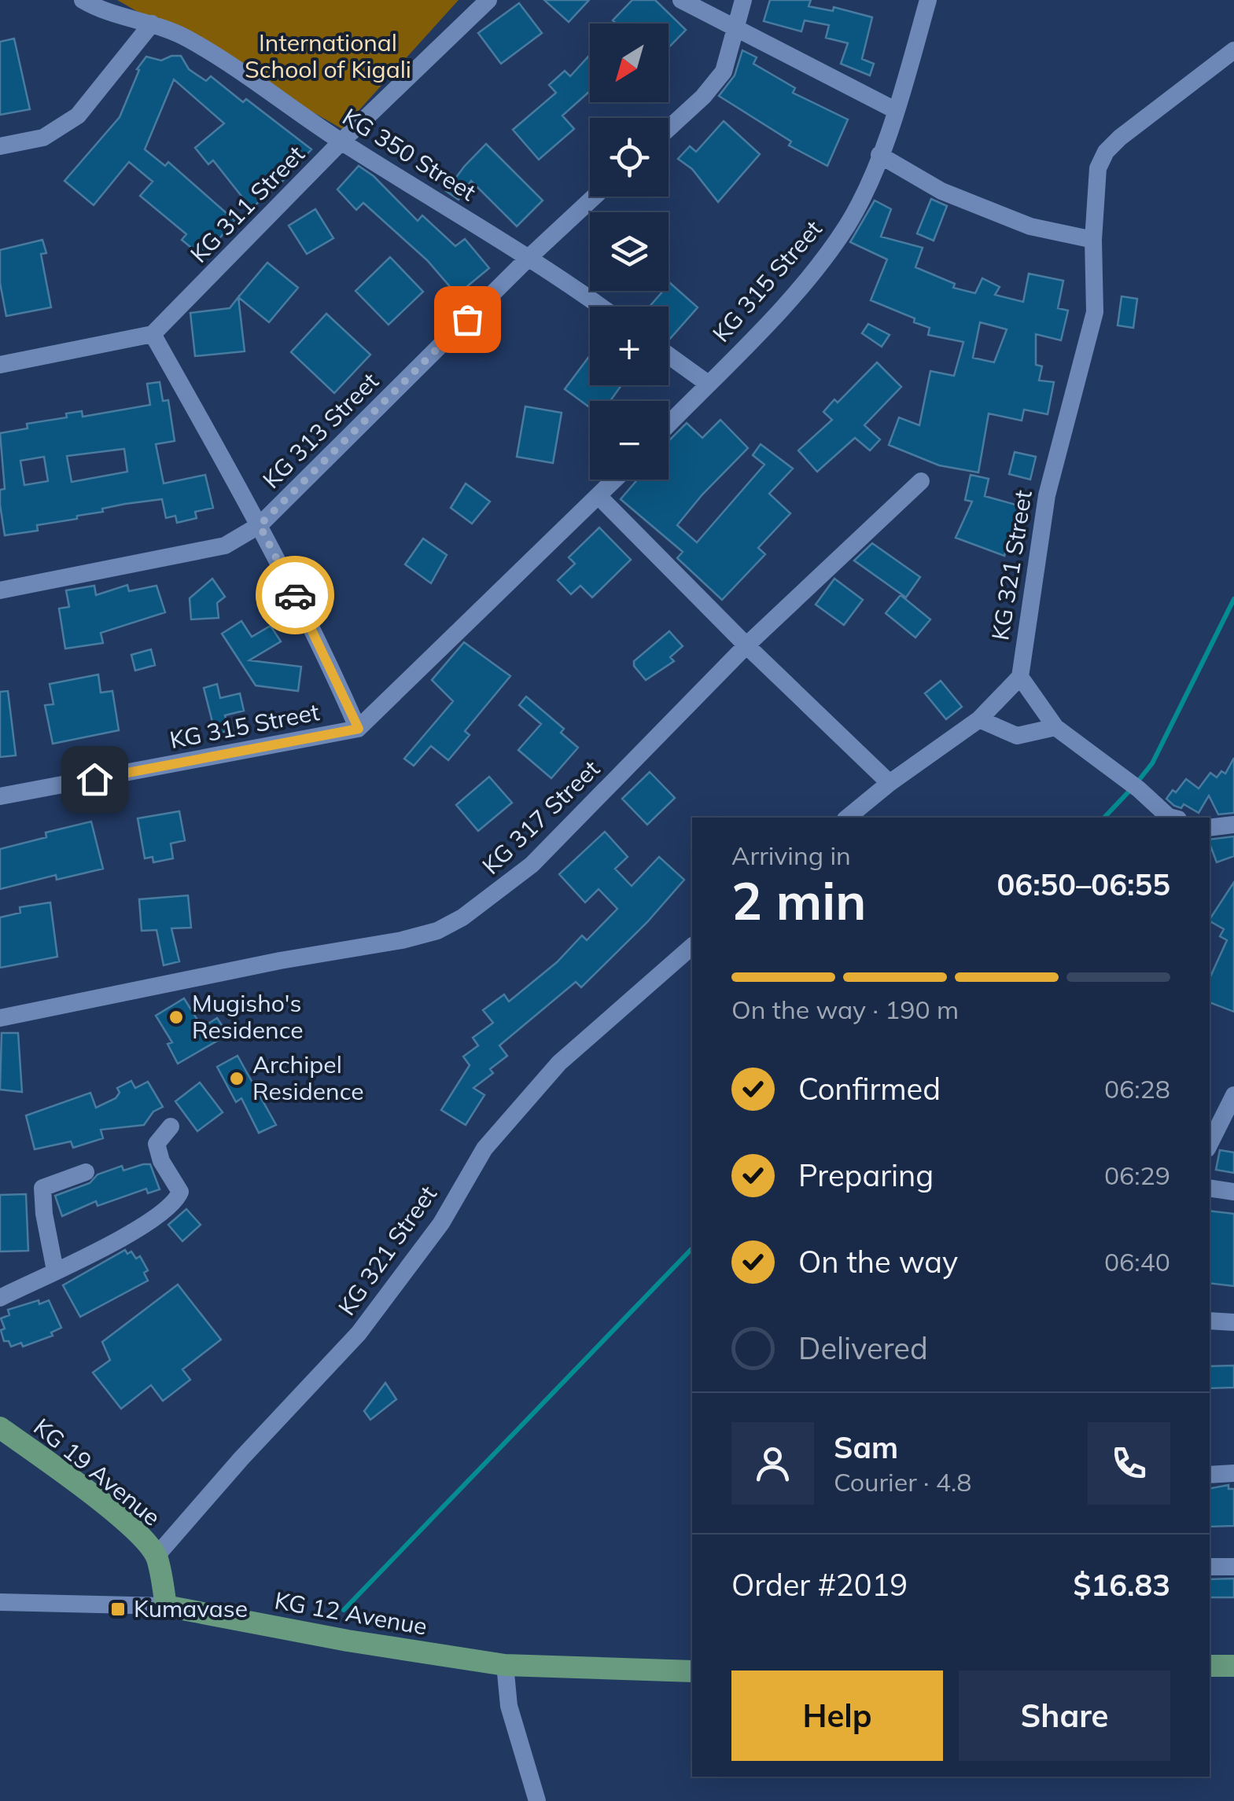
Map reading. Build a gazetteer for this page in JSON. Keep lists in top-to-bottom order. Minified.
{"streets":{"main road":["KG 19 Avenue","KG 12 Avenue"],"street":["KG 350 Street","KG 311 Street","KG 315 Street","KG 313 Street","KG 321 Street","KG 317 Street"]},"crossings":[["KG 350 Street","KG 311 Street"],["KG 350 Street","KG 313 Street"],["KG 321 Street","KG 19 Avenue"],["KG 19 Avenue","KG 12 Avenue"]],"parks":["International School of Kigali"],"places":{"other":["Mugisho's Residence","Archipel Residence"],"transit":["Kumavase"]},"north":"bottom left","page":{"map_buttons":["+","−"],"heading":["2 min","Arriving in","06:50–06:55"],"panel":["Sam","Courier · 4.8","Order #2019","$16.83"],"bar":"On the way · 190 m","list":[["Confirmed","06:28"],["Preparing","06:29"],["On the way","06:40"],"Delivered"],"buttons":["Help","Share"]}}
